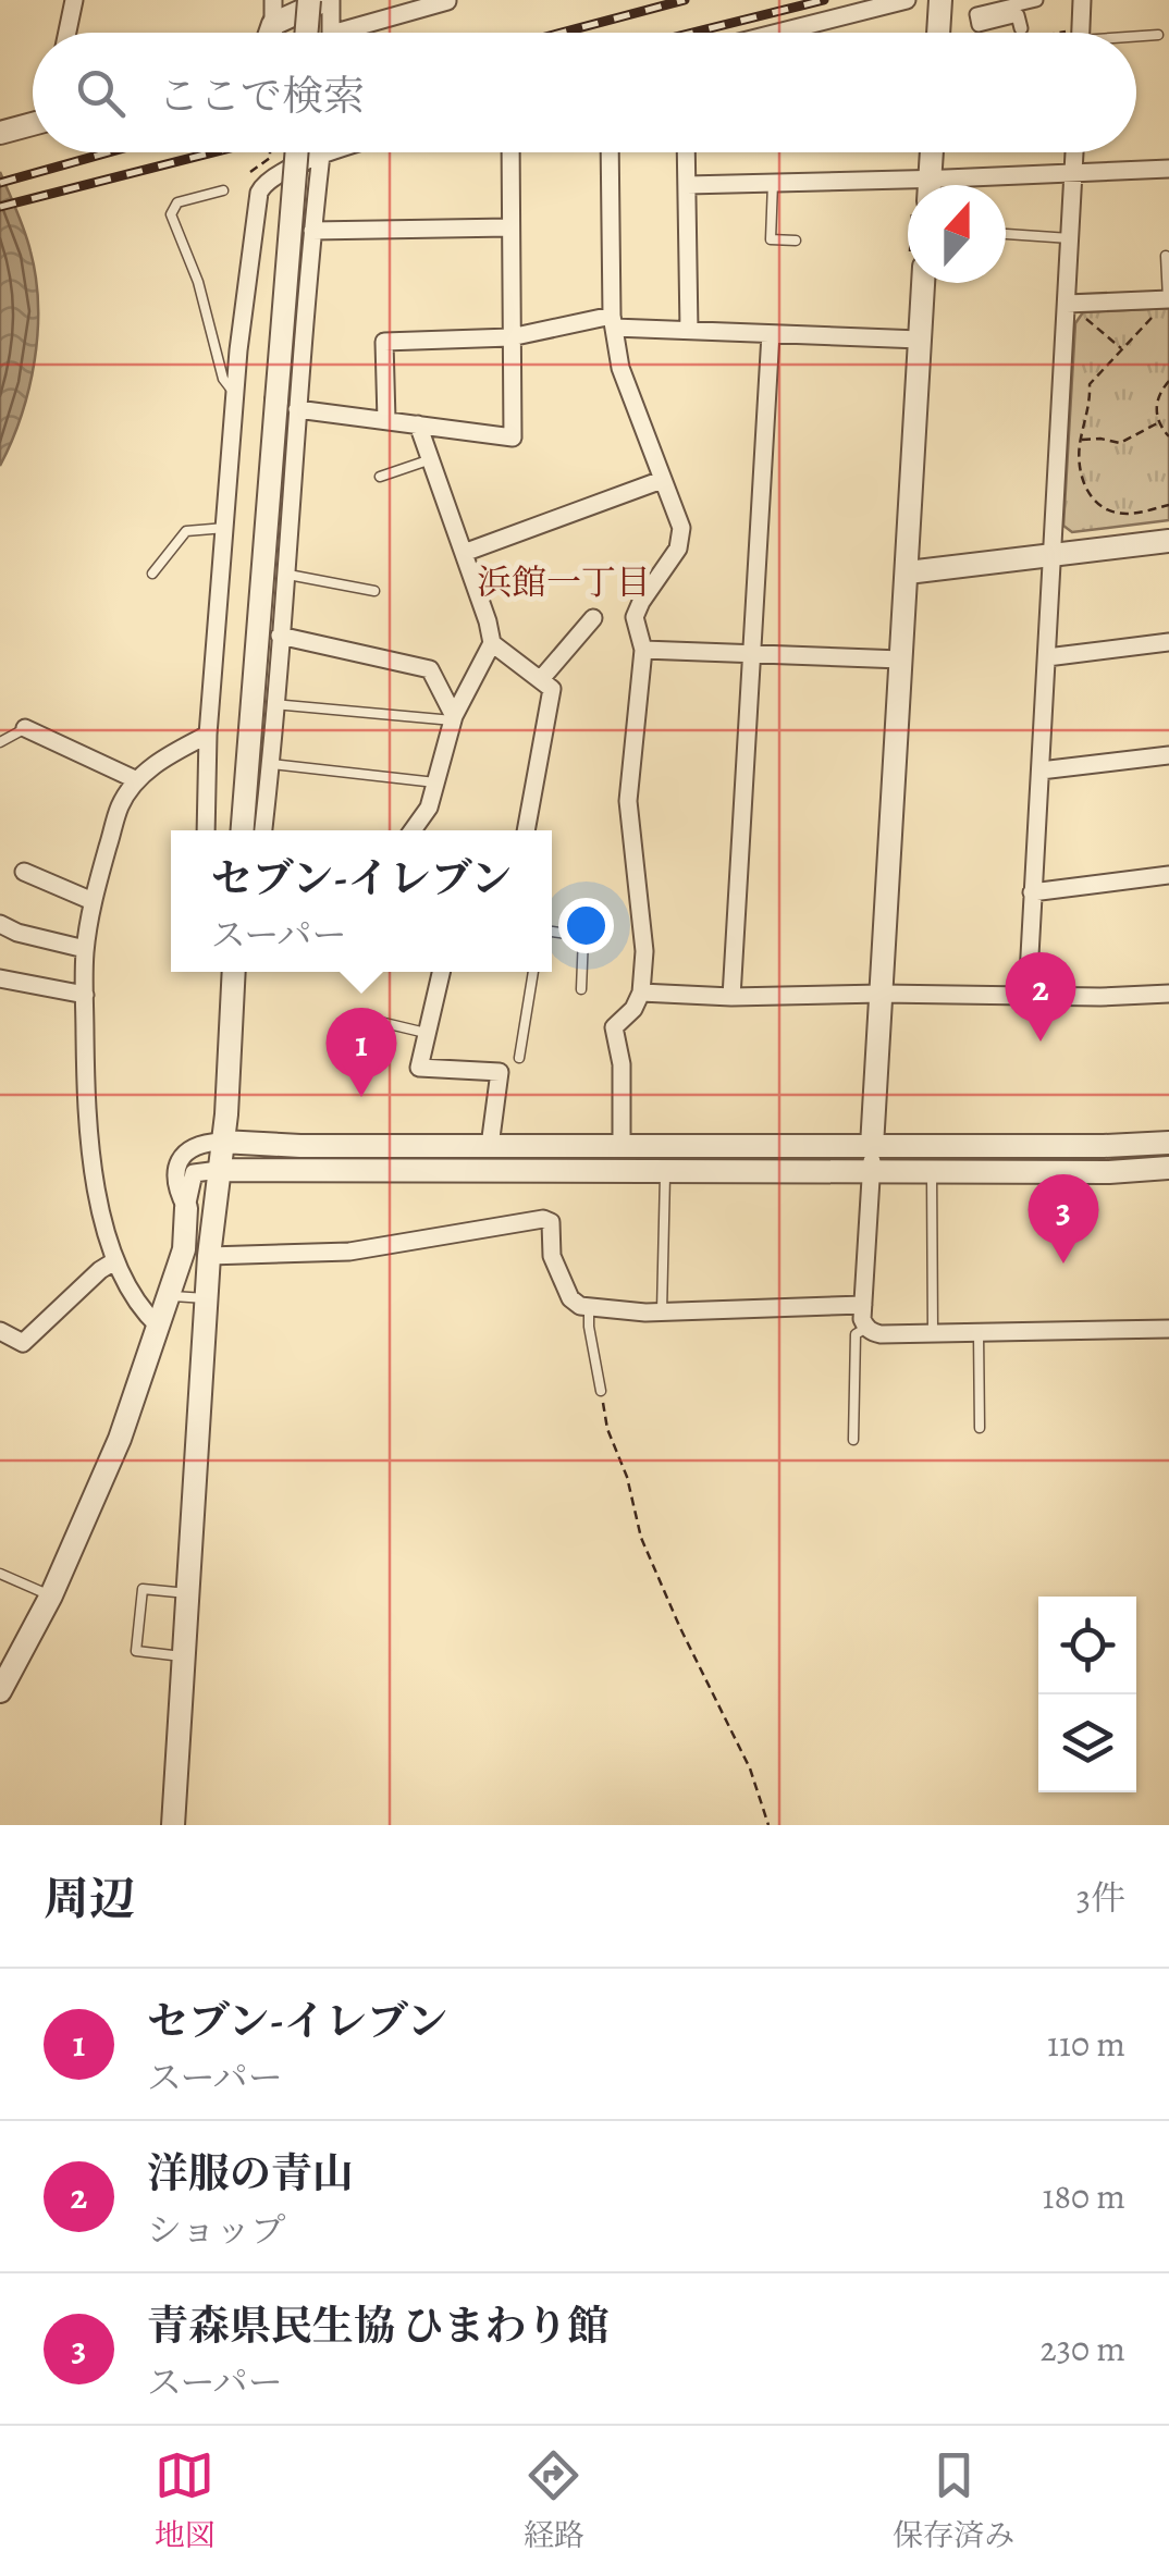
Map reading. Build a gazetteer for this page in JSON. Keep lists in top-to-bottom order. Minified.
{"districts":["浜館一丁目"],"north":"top","page":{"search":"ここで検索","popup":["セブン-イレブン","スーパー"],"pins":["2","1","3"],"heading":["周辺","3件"],"list":[{"mark":"1","name":"セブン-イレブン","note":"スーパー","value":"110 m"},{"mark":"2","name":"洋服の青山","note":"ショップ","value":"180 m"},{"mark":"3","name":"青森県民生協 ひまわり館","note":"スーパー","value":"230 m"}],"nav":["地図","経路","保存済み"]}}
